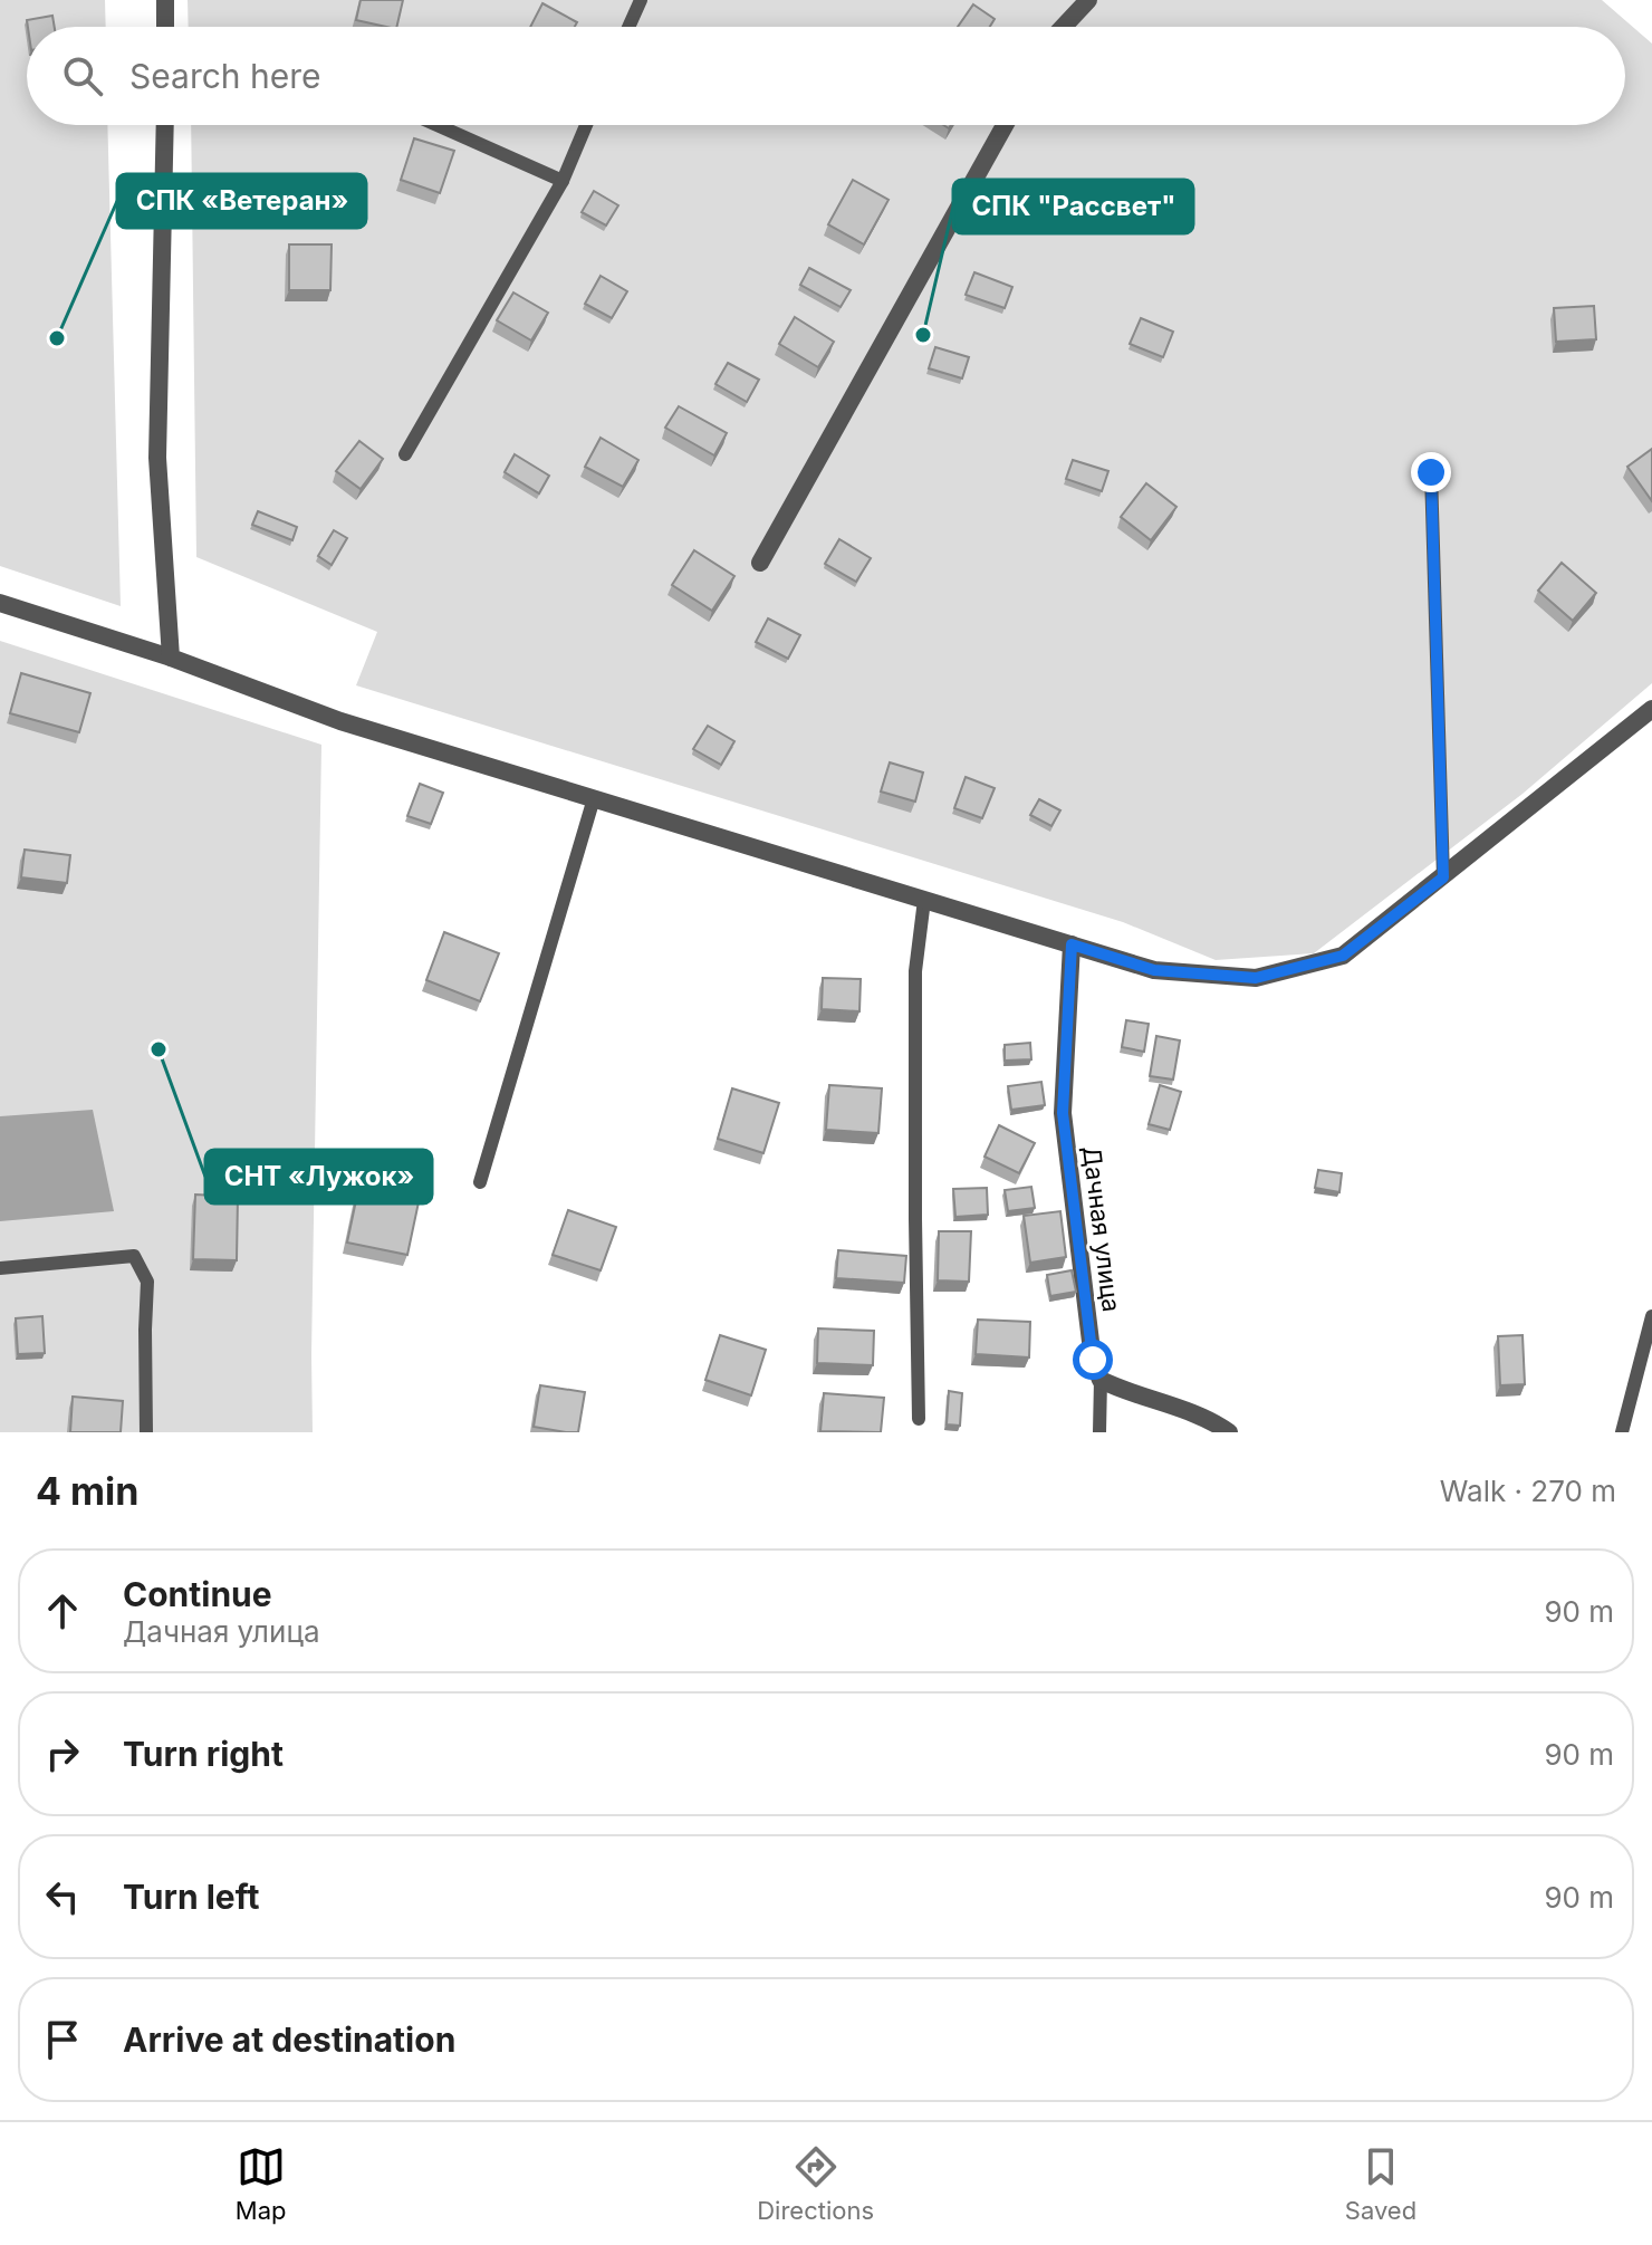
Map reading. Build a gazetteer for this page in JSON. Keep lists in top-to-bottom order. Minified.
{"streets":{"street":["Дачная улица"]},"places":["СПК \"Рассвет\"","СПК «Ветеран»","СНТ «Лужок»"],"page":{"search":"Search here","heading":["4 min","Walk · 270 m"],"list":[["Continue","Дачная улица","90 m"],["Turn right","90 m"],["Turn left","90 m"],"Arrive at destination"],"nav":["Map","Directions","Saved"]}}
